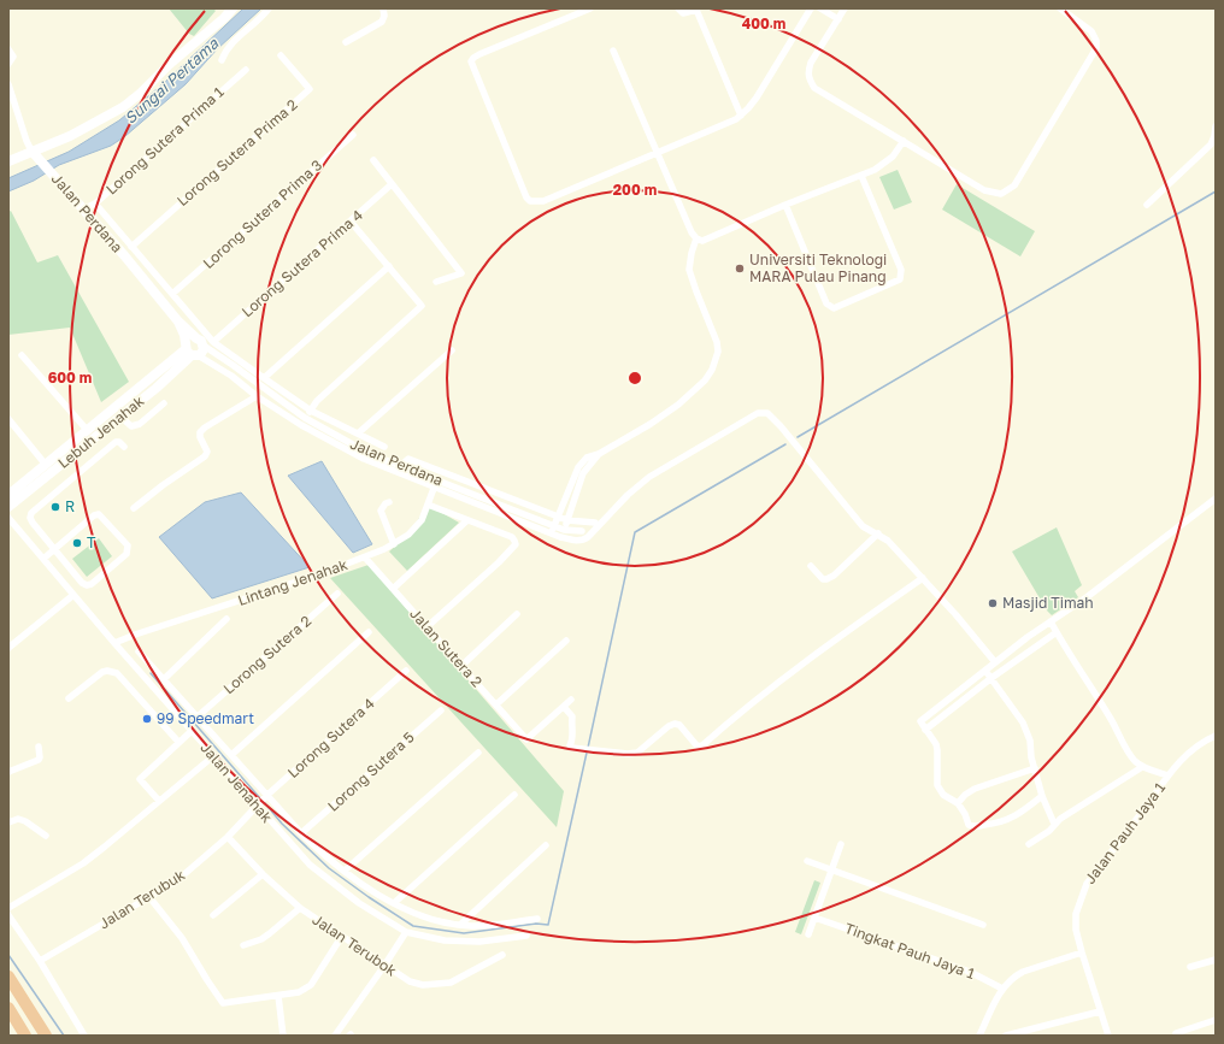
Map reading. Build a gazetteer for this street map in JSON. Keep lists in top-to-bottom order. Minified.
{"streets":{"street":["Lorong Sutera Prima 1","Lorong Sutera Prima 2","Jalan Perdana","Lorong Sutera Prima 3","Lorong Sutera Prima 4","Lebuh Jenahak","Lintang Jenahak","Jalan Sutera 2","Lorong Sutera 2","Lorong Sutera 4","Lorong Sutera 5","Jalan Jenahak","Jalan Pauh Jaya 1","Jalan Terubuk","Jalan Terubok","Tingkat Pauh Jaya 1"]},"crossings":[["Lorong Sutera Prima 1","Jalan Perdana"],["Jalan Perdana","Lebuh Jenahak"],["Jalan Perdana","Lintang Jenahak"],["Lintang Jenahak","Jalan Sutera 2"],["Lintang Jenahak","Jalan Jenahak"],["Lorong Sutera 4","Jalan Jenahak"],["Lorong Sutera 4","Jalan Terubuk"],["Jalan Jenahak","Jalan Terubuk"],["Jalan Terubuk","Jalan Terubok"]],"water":["Sungai Pertama"],"places":["Universiti Teknologi MARA Pulau Pinang","R","T","Masjid Timah","99 Speedmart"],"rings":["400 m","200 m","600 m"]}
